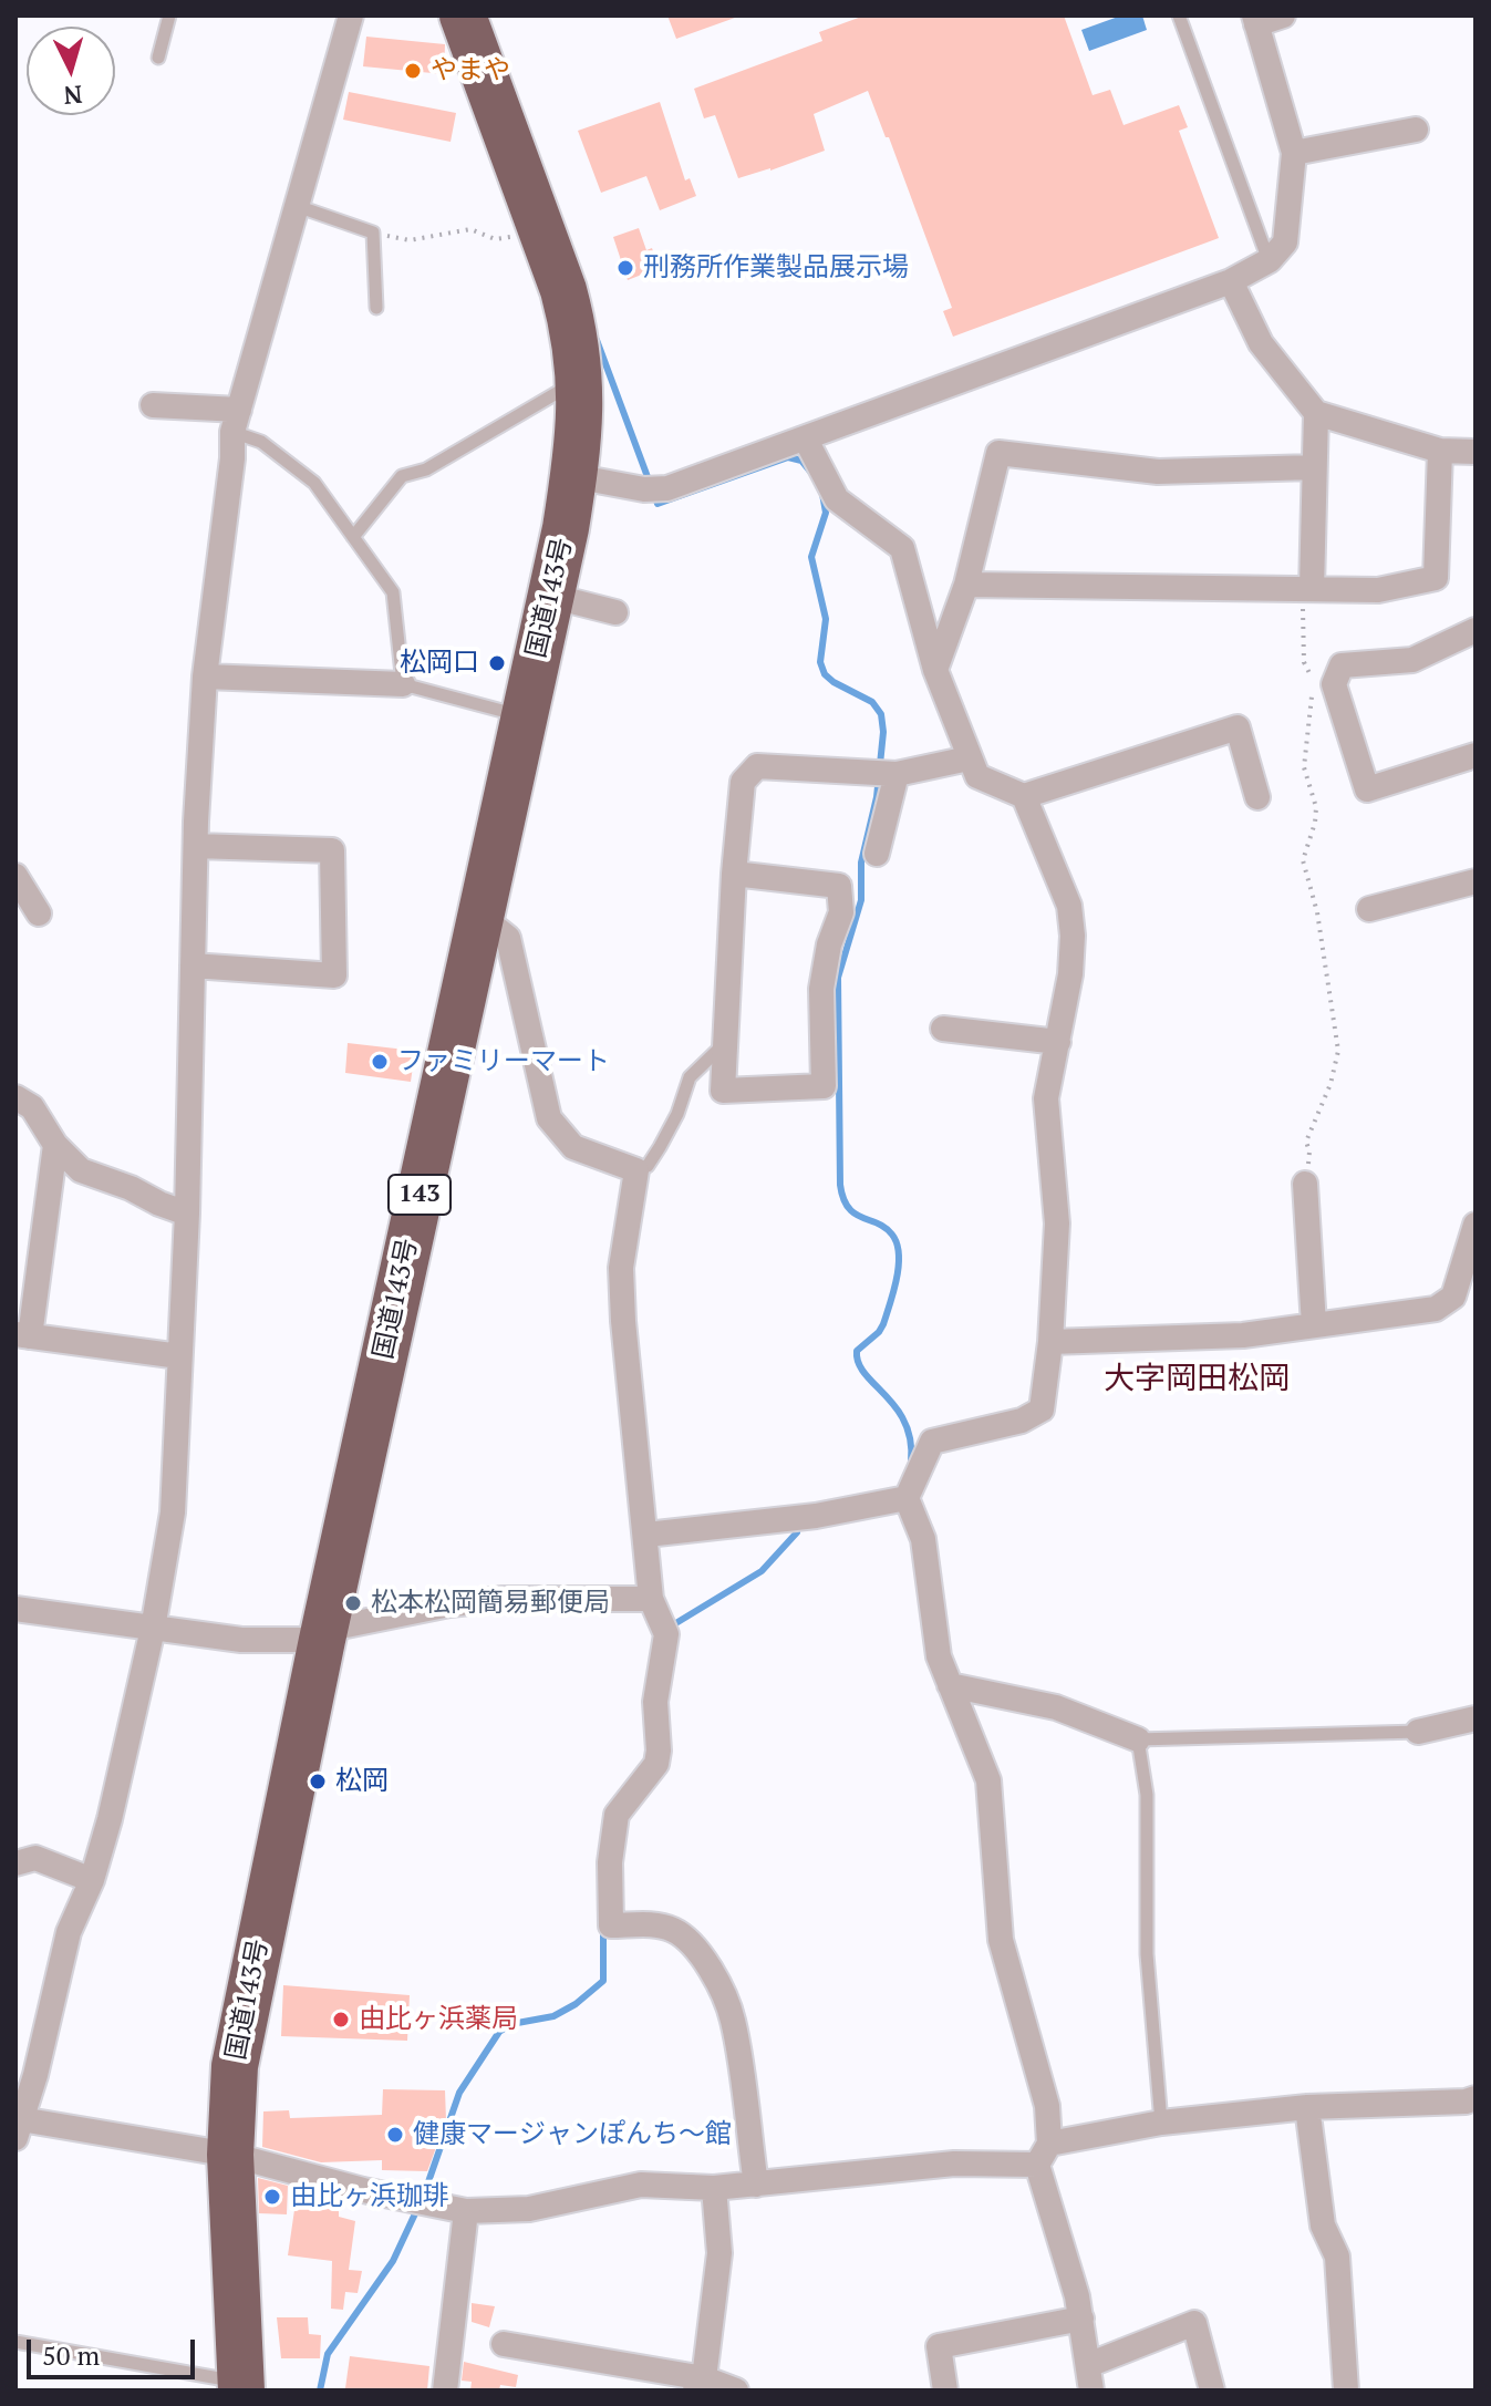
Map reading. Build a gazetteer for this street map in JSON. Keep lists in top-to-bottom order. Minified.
{"streets":{"highway":["国道143号","143"]},"districts":["大字岡田松岡"],"places":["やまや","刑務所作業製品展示場","松岡口","ファミリーマート","松本松岡簡易郵便局","松岡","由比ヶ浜薬局","健康マージャンぽんち～館","由比ヶ浜珈琲"],"scale_bar":"50 m","north":"bottom"}
